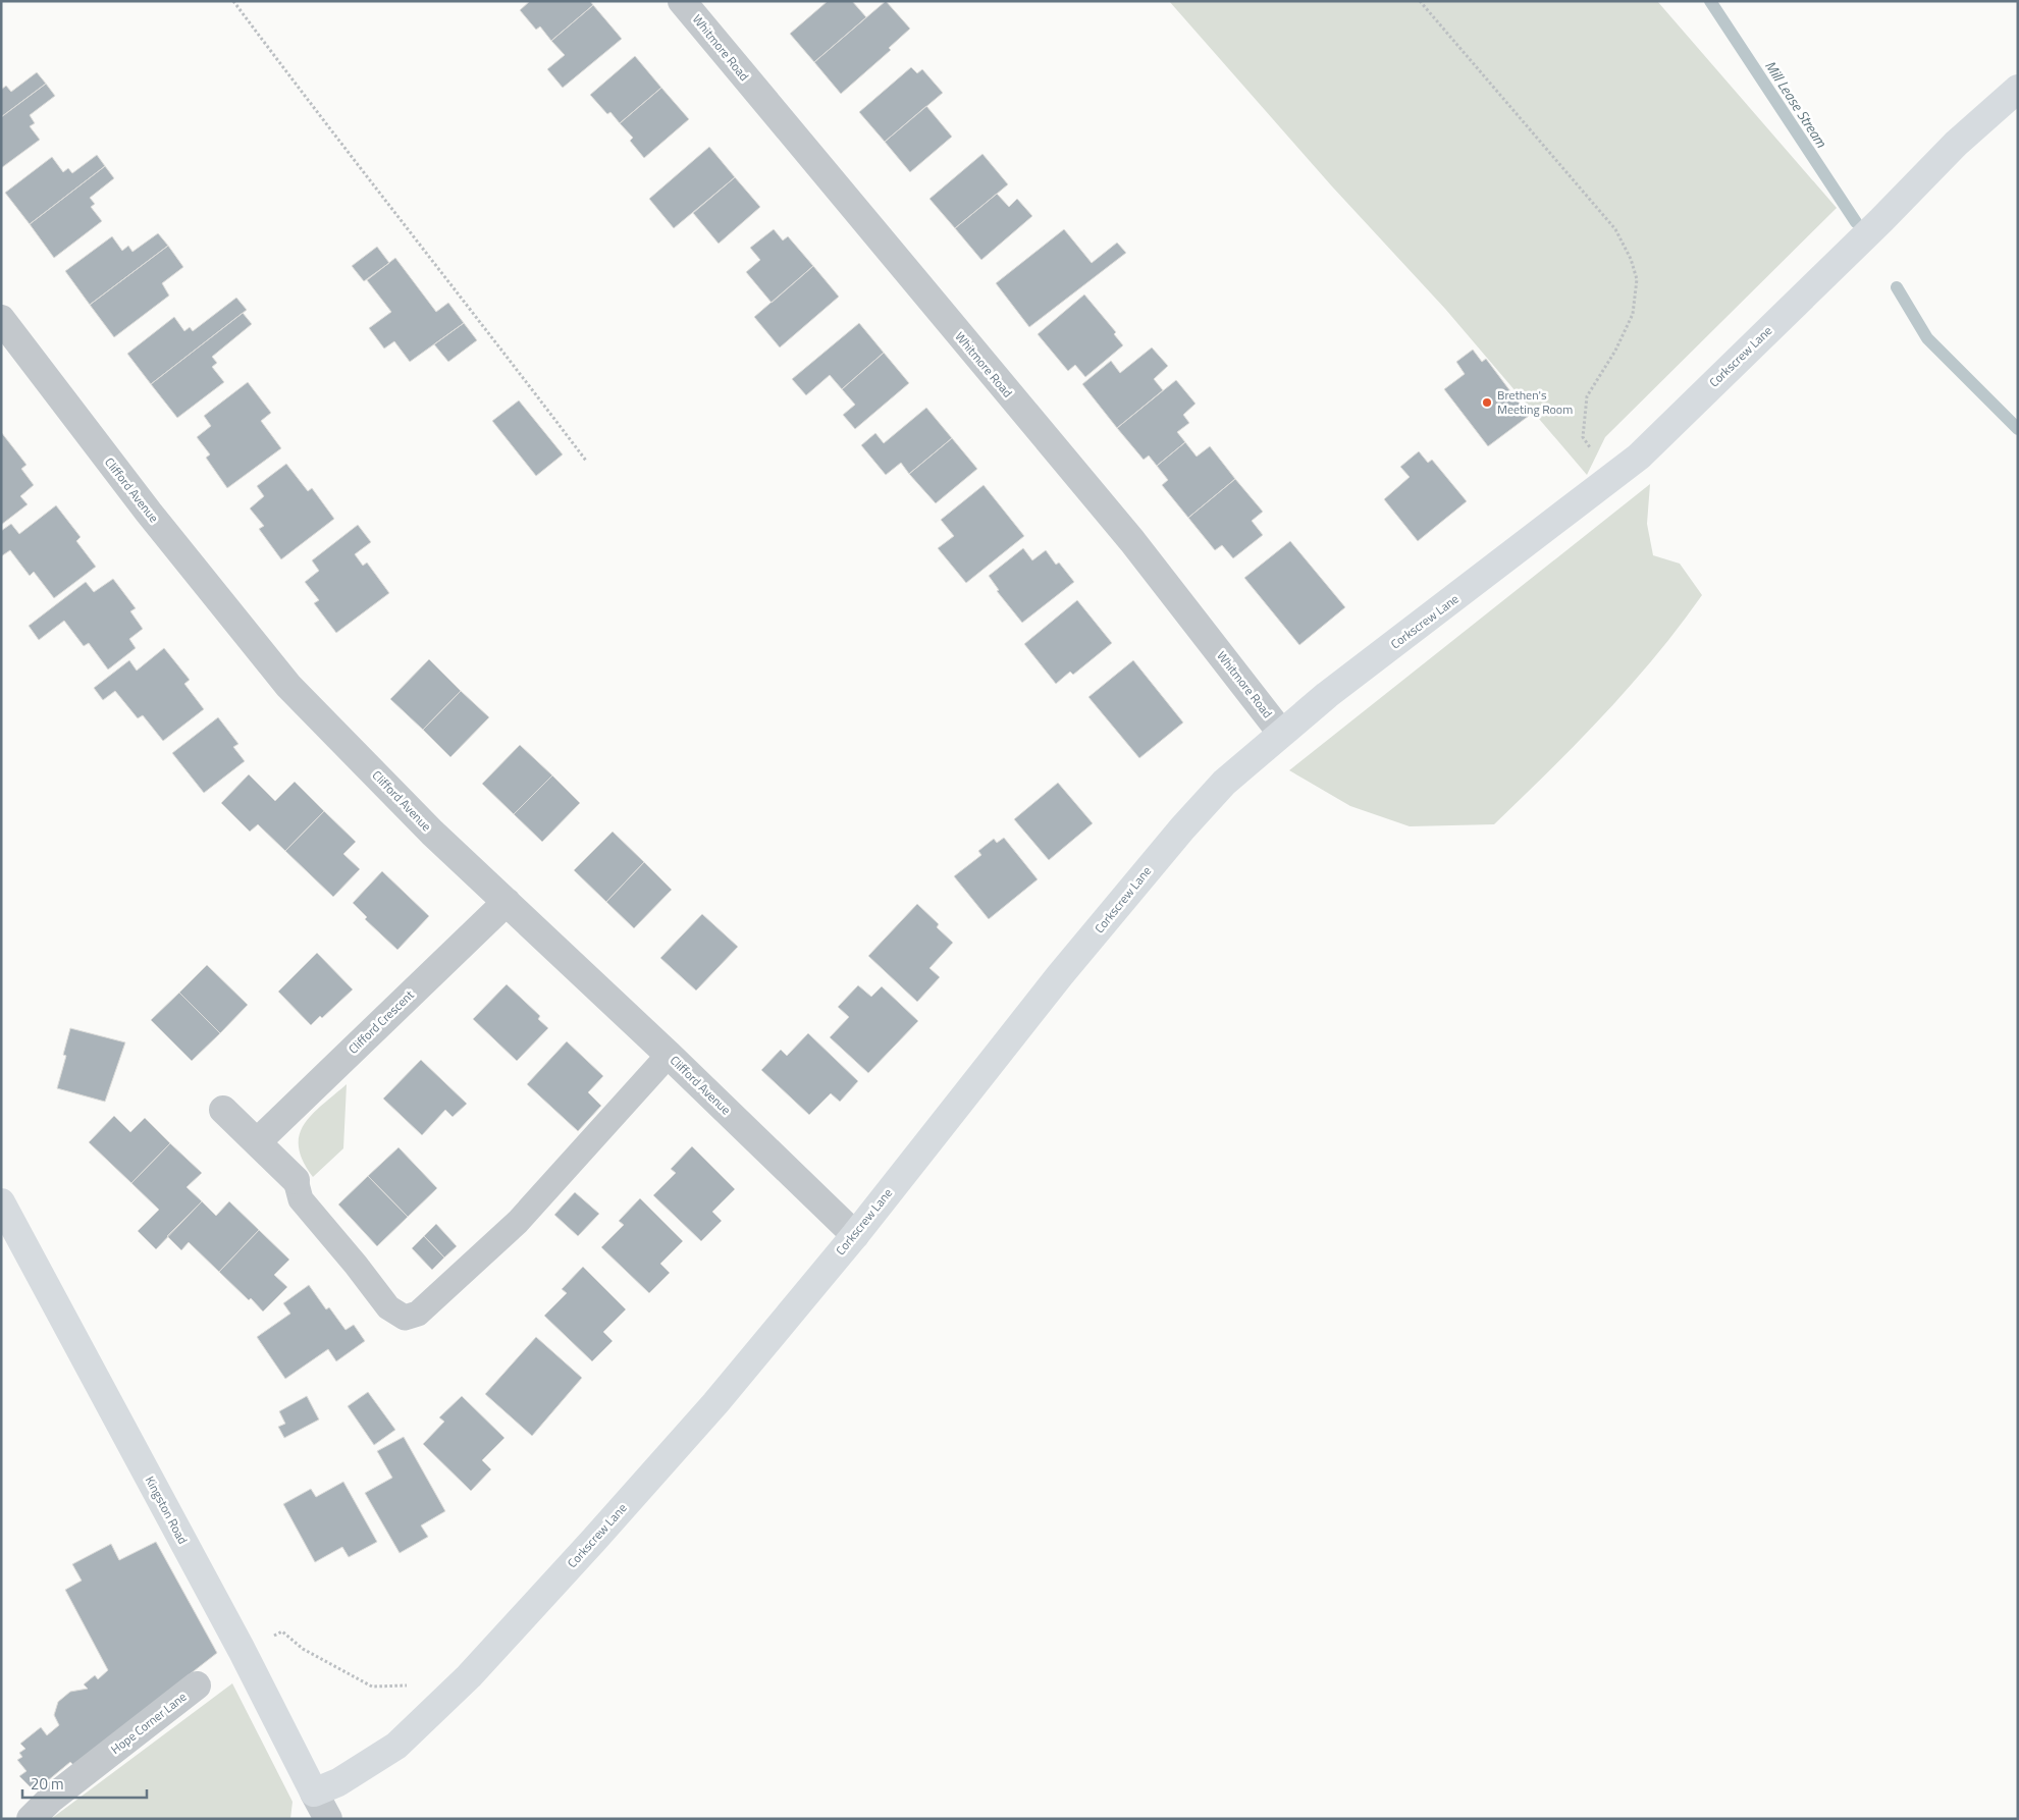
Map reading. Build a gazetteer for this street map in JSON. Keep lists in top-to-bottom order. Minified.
{"streets":{"street":["Whitmore Road","Corkscrew Lane","Clifford Avenue","Clifford Crescent","Kingston Road","Hope Corner Lane"]},"crossings":[["Whitmore Road","Corkscrew Lane"],["Corkscrew Lane","Clifford Avenue"],["Corkscrew Lane","Kingston Road"],["Clifford Avenue","Clifford Crescent"]],"water":["Mill Lease Stream"],"places":["Brethen's Meeting Room"],"scale_bar":"20 m"}
